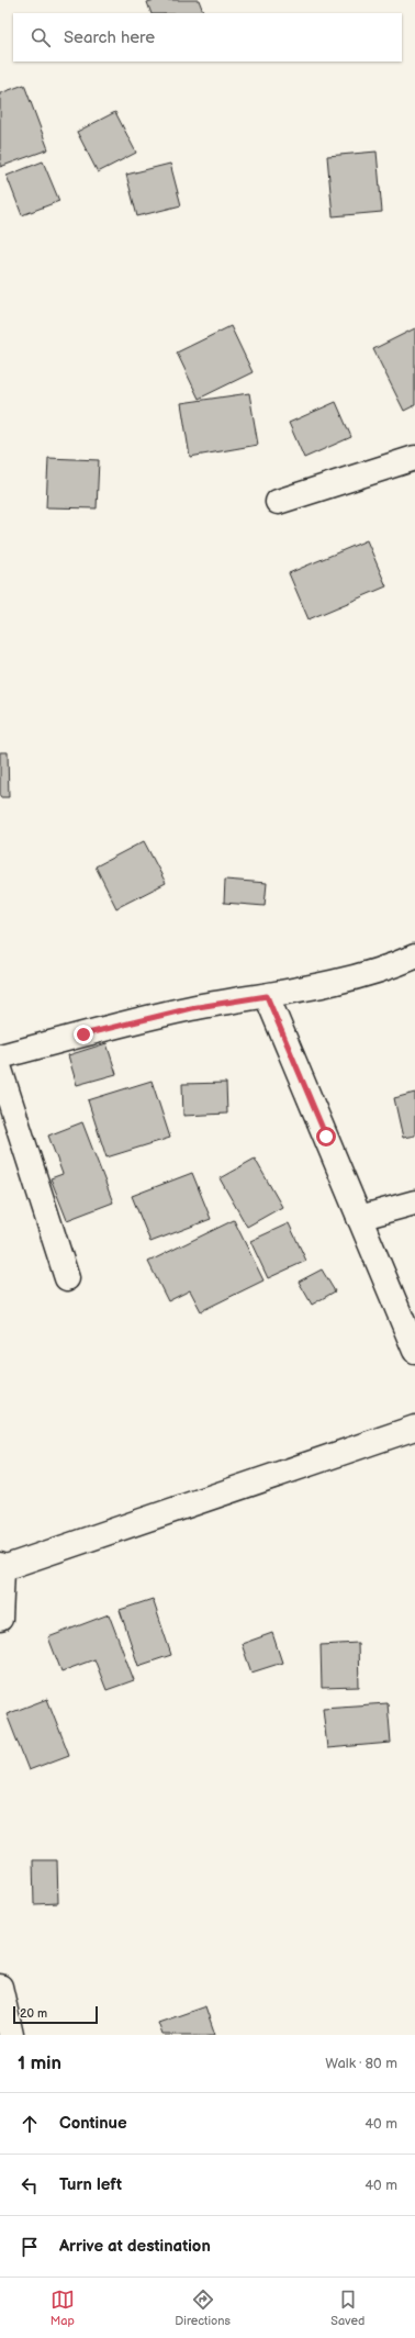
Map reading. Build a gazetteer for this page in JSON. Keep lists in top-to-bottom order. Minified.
{"scale_bar":"20 m","page":{"search":"Search here","scale":"20 m","heading":["1 min","Walk · 80 m"],"list":[["Continue","40 m"],["Turn left","40 m"],"Arrive at destination"],"nav":["Map","Directions","Saved"]}}
